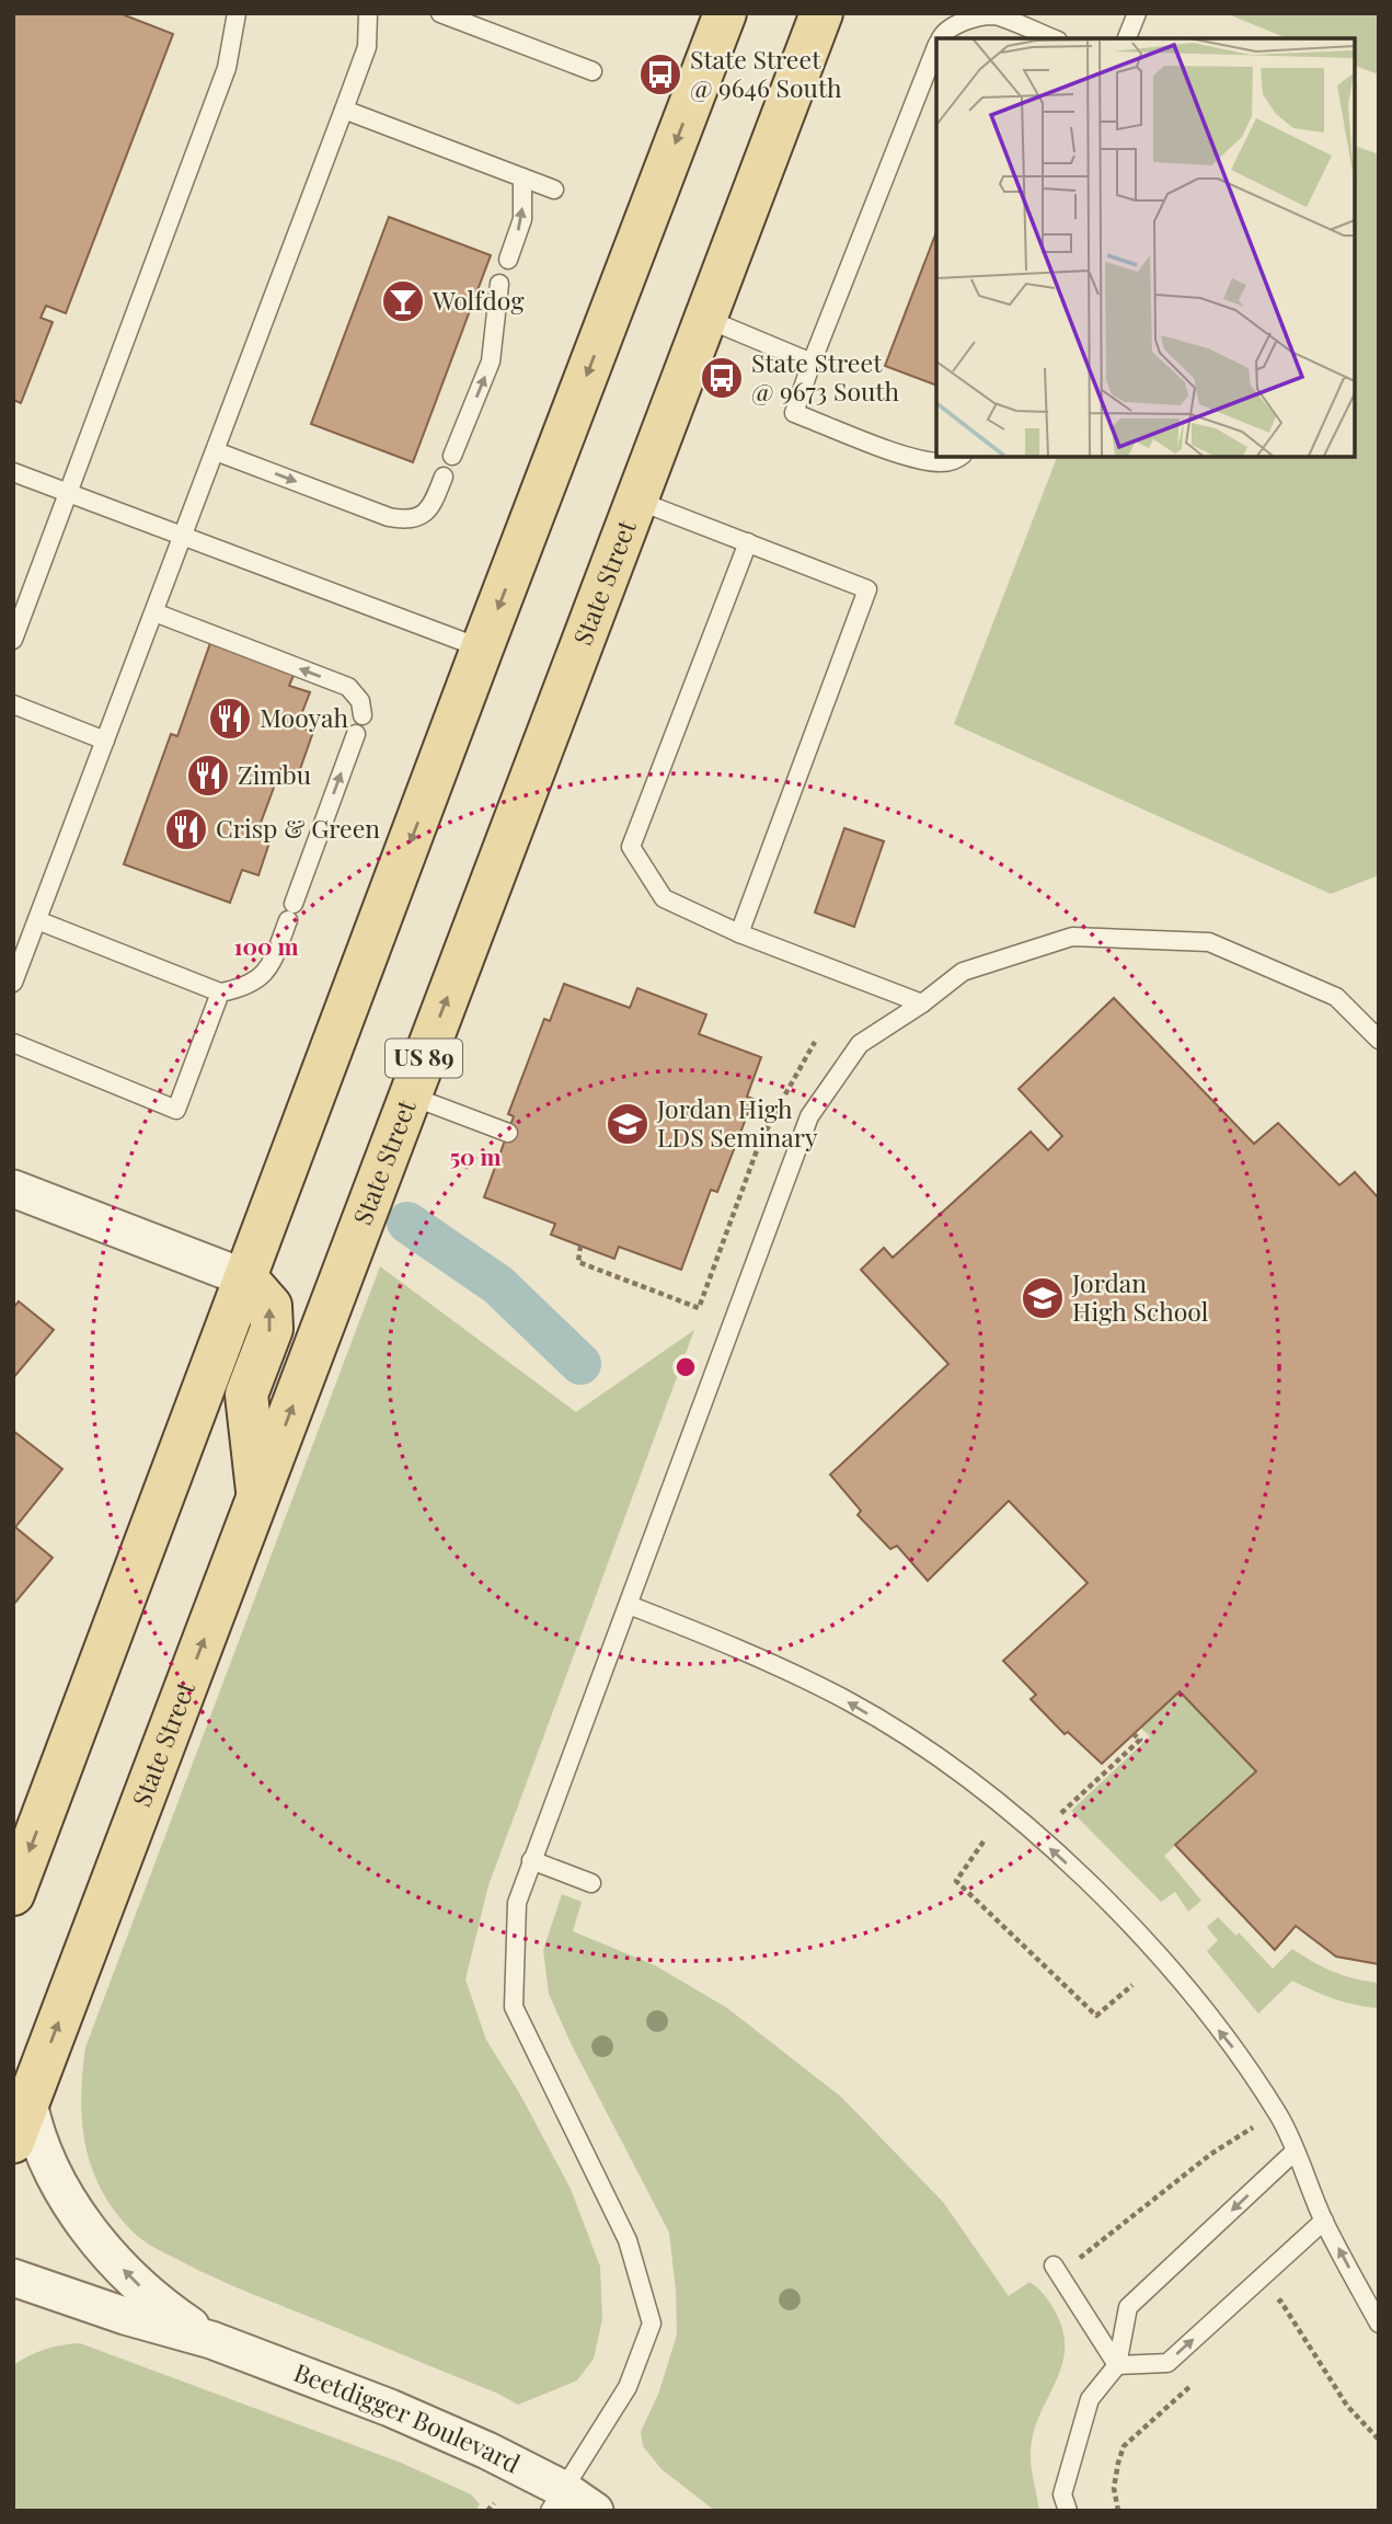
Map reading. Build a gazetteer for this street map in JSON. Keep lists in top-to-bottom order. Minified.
{"streets":{"main road":["State Street","US 89"],"street":["Beetdigger Boulevard"]},"crossings":[["State Street","Beetdigger Boulevard"]],"places":{"bus stop":["State Street @ 9646 South","State Street @ 9673 South"],"bar":["Wolfdog"],"restaurant":["Mooyah","Zimbu","Crisp & Green"],"school or university":["Jordan High LDS Seminary","Jordan High School"]},"rings":["100 m","50 m"]}
